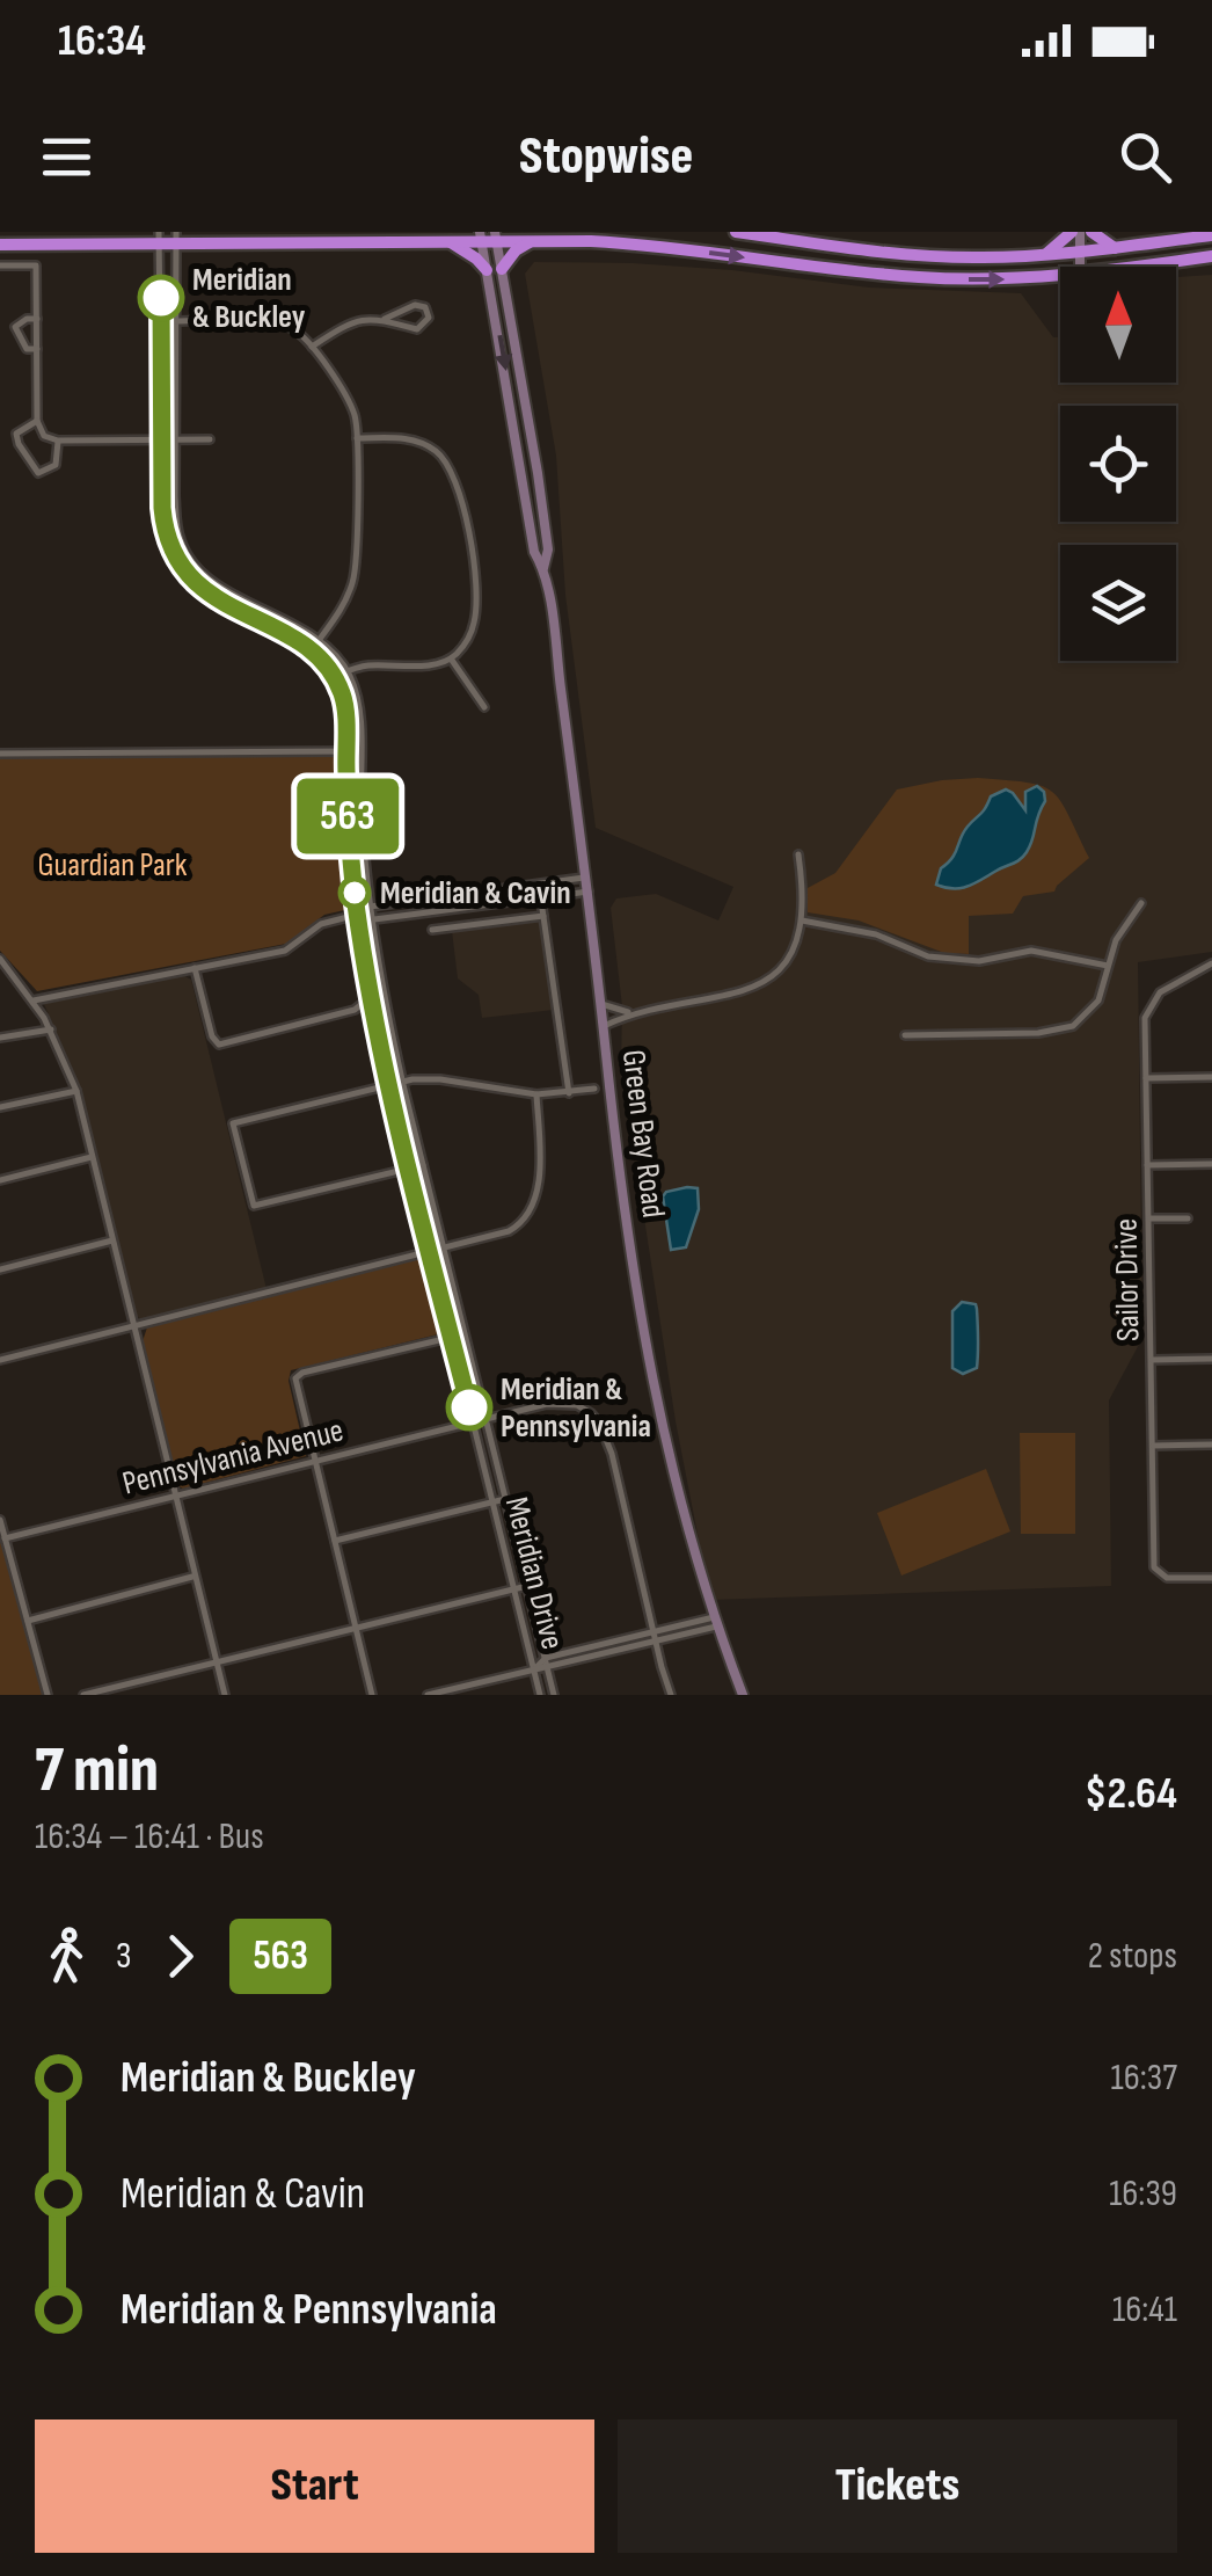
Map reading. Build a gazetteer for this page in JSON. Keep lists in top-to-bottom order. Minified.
{"streets":{"main road":["Green Bay Road"],"street":["Sailor Drive","Pennsylvania Avenue","Meridian Drive"]},"crossings":[["Pennsylvania Avenue","Meridian Drive"]],"parks":["Guardian Park"],"places":["Meridian & Buckley","Meridian & Cavin","Meridian & Pennsylvania"],"lines":["bus line 563"],"north":"top","page":{"status":"16:34","header":"Stopwise","on_map":"563","heading":["7 min","16:34 – 16:41 · Bus","$2.64"],"legs":["3","563","2 stops"],"list":[{"name":"Meridian & Buckley","value":"16:37"},{"name":"Meridian & Cavin","value":"16:39"},{"name":"Meridian & Pennsylvania","value":"16:41"}],"buttons":["Start","Tickets"]}}
